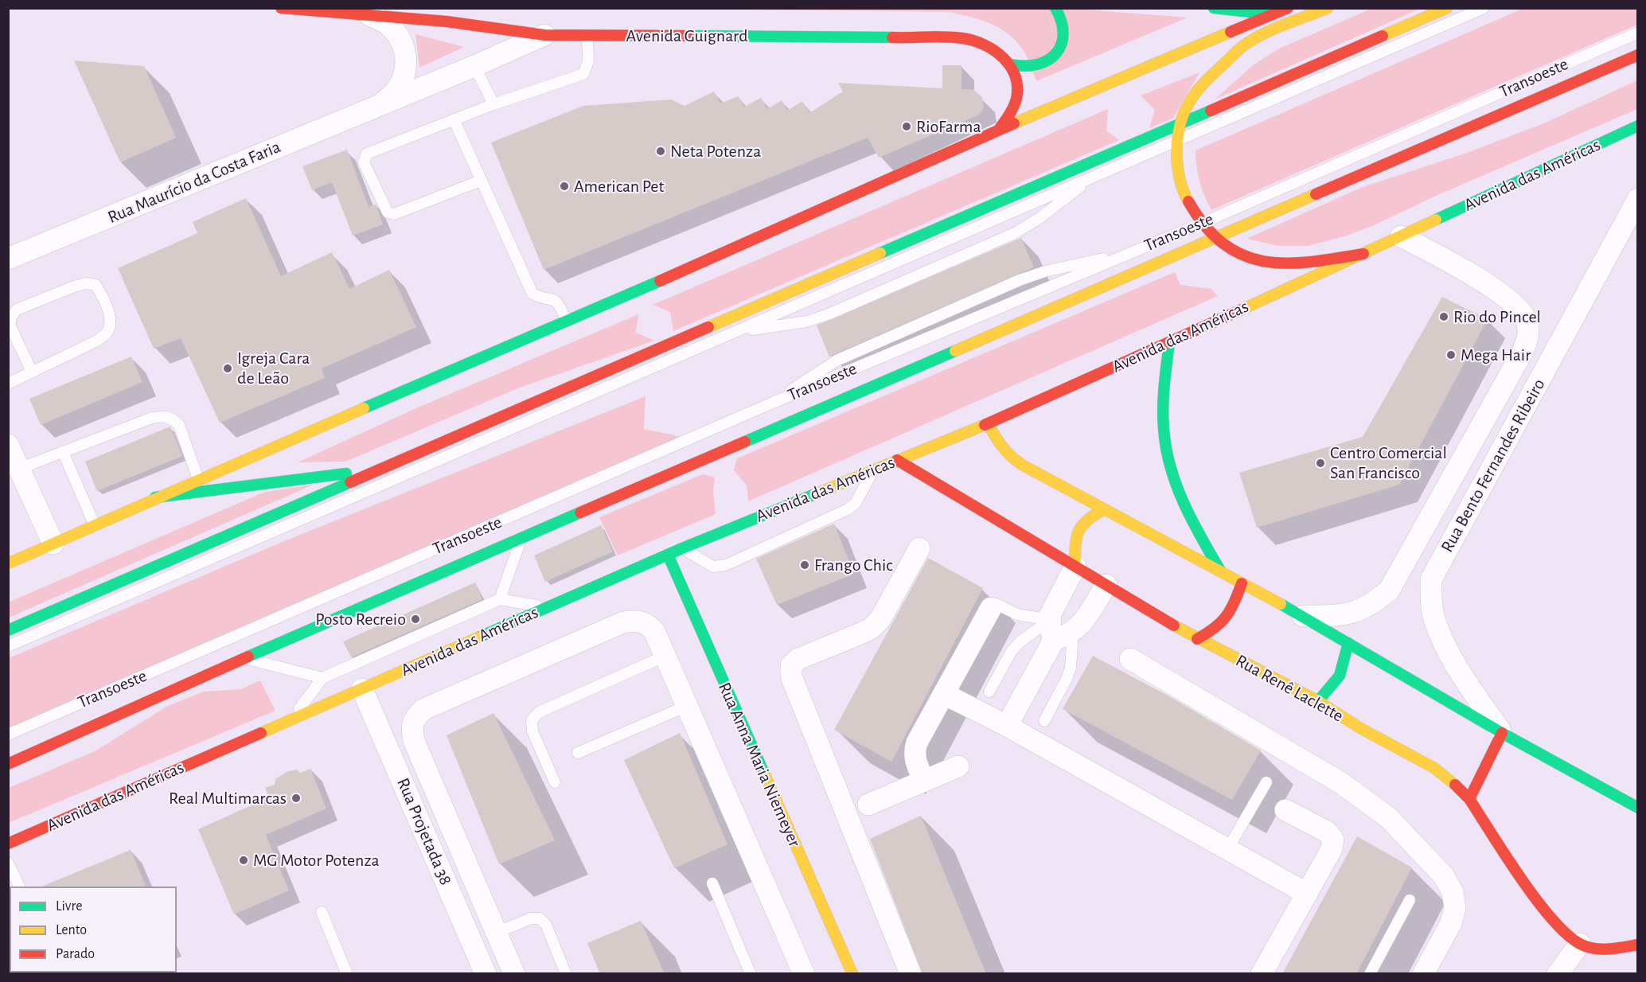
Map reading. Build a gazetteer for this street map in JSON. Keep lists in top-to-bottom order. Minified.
{"streets":{"main road":["Avenida Guignard","Avenida das Américas","Rua Renê Laclette","Rua Anna Maria Niemeyer"],"street":["Rua Maurício da Costa Faria","Rua Bento Fernandes Ribeiro","Rua Projetada 38"],"lane":["Transoeste"]},"crossings":[["Avenida Guignard","Rua Maurício da Costa Faria"],["Avenida das Américas","Rua Bento Fernandes Ribeiro"],["Avenida das Américas","Rua Renê Laclette"],["Avenida das Américas","Rua Anna Maria Niemeyer"],["Avenida das Américas","Rua Projetada 38"]],"places":["RioFarma","Neta Potenza","American Pet","Rio do Pincel","Mega Hair","Igreja Cara de Leão","Centro Comercial San Francisco","Frango Chic","Posto Recreio","Real Multimarcas","MG Motor Potenza"],"legend":["Livre","Lento","Parado"]}
